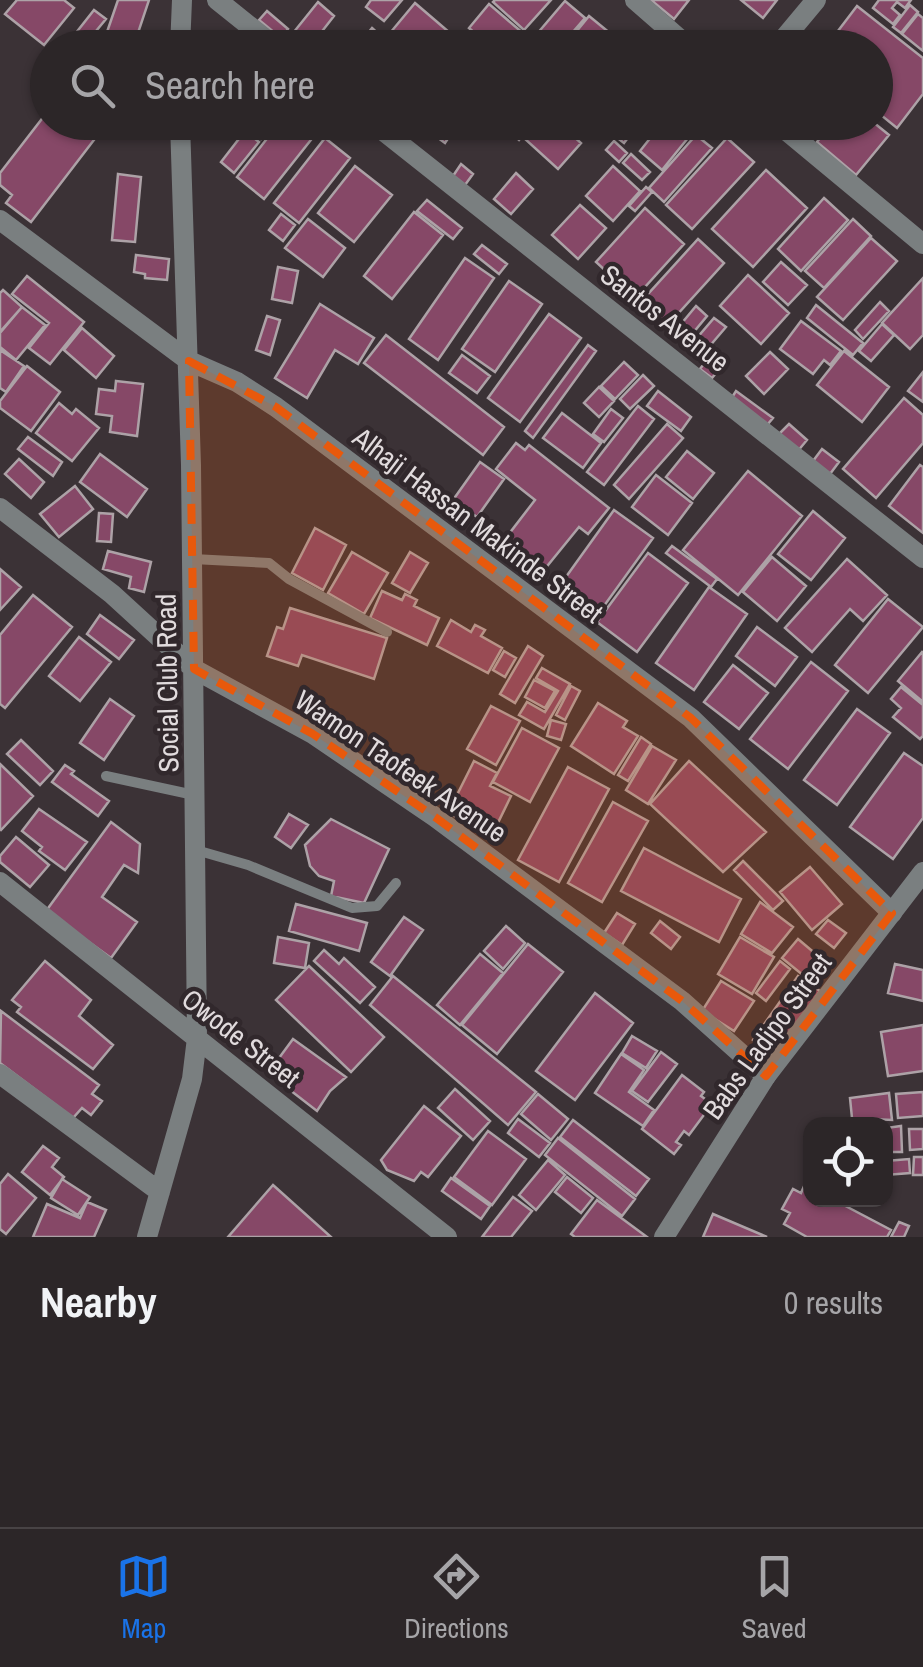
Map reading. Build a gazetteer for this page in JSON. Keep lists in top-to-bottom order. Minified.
{"streets":{"street":["Santos Avenue","Alhaji Hassan Makinde Street","Social Club Road","Wamon Taofeek Avenue","Babs Ladipo Street","Owode Street"]},"crossings":[["Alhaji Hassan Makinde Street","Social Club Road"],["Alhaji Hassan Makinde Street","Babs Ladipo Street"],["Social Club Road","Wamon Taofeek Avenue"],["Social Club Road","Owode Street"],["Wamon Taofeek Avenue","Babs Ladipo Street"]],"page":{"search":"Search here","heading":["Nearby","0 results"],"nav":["Map","Directions","Saved"]}}
